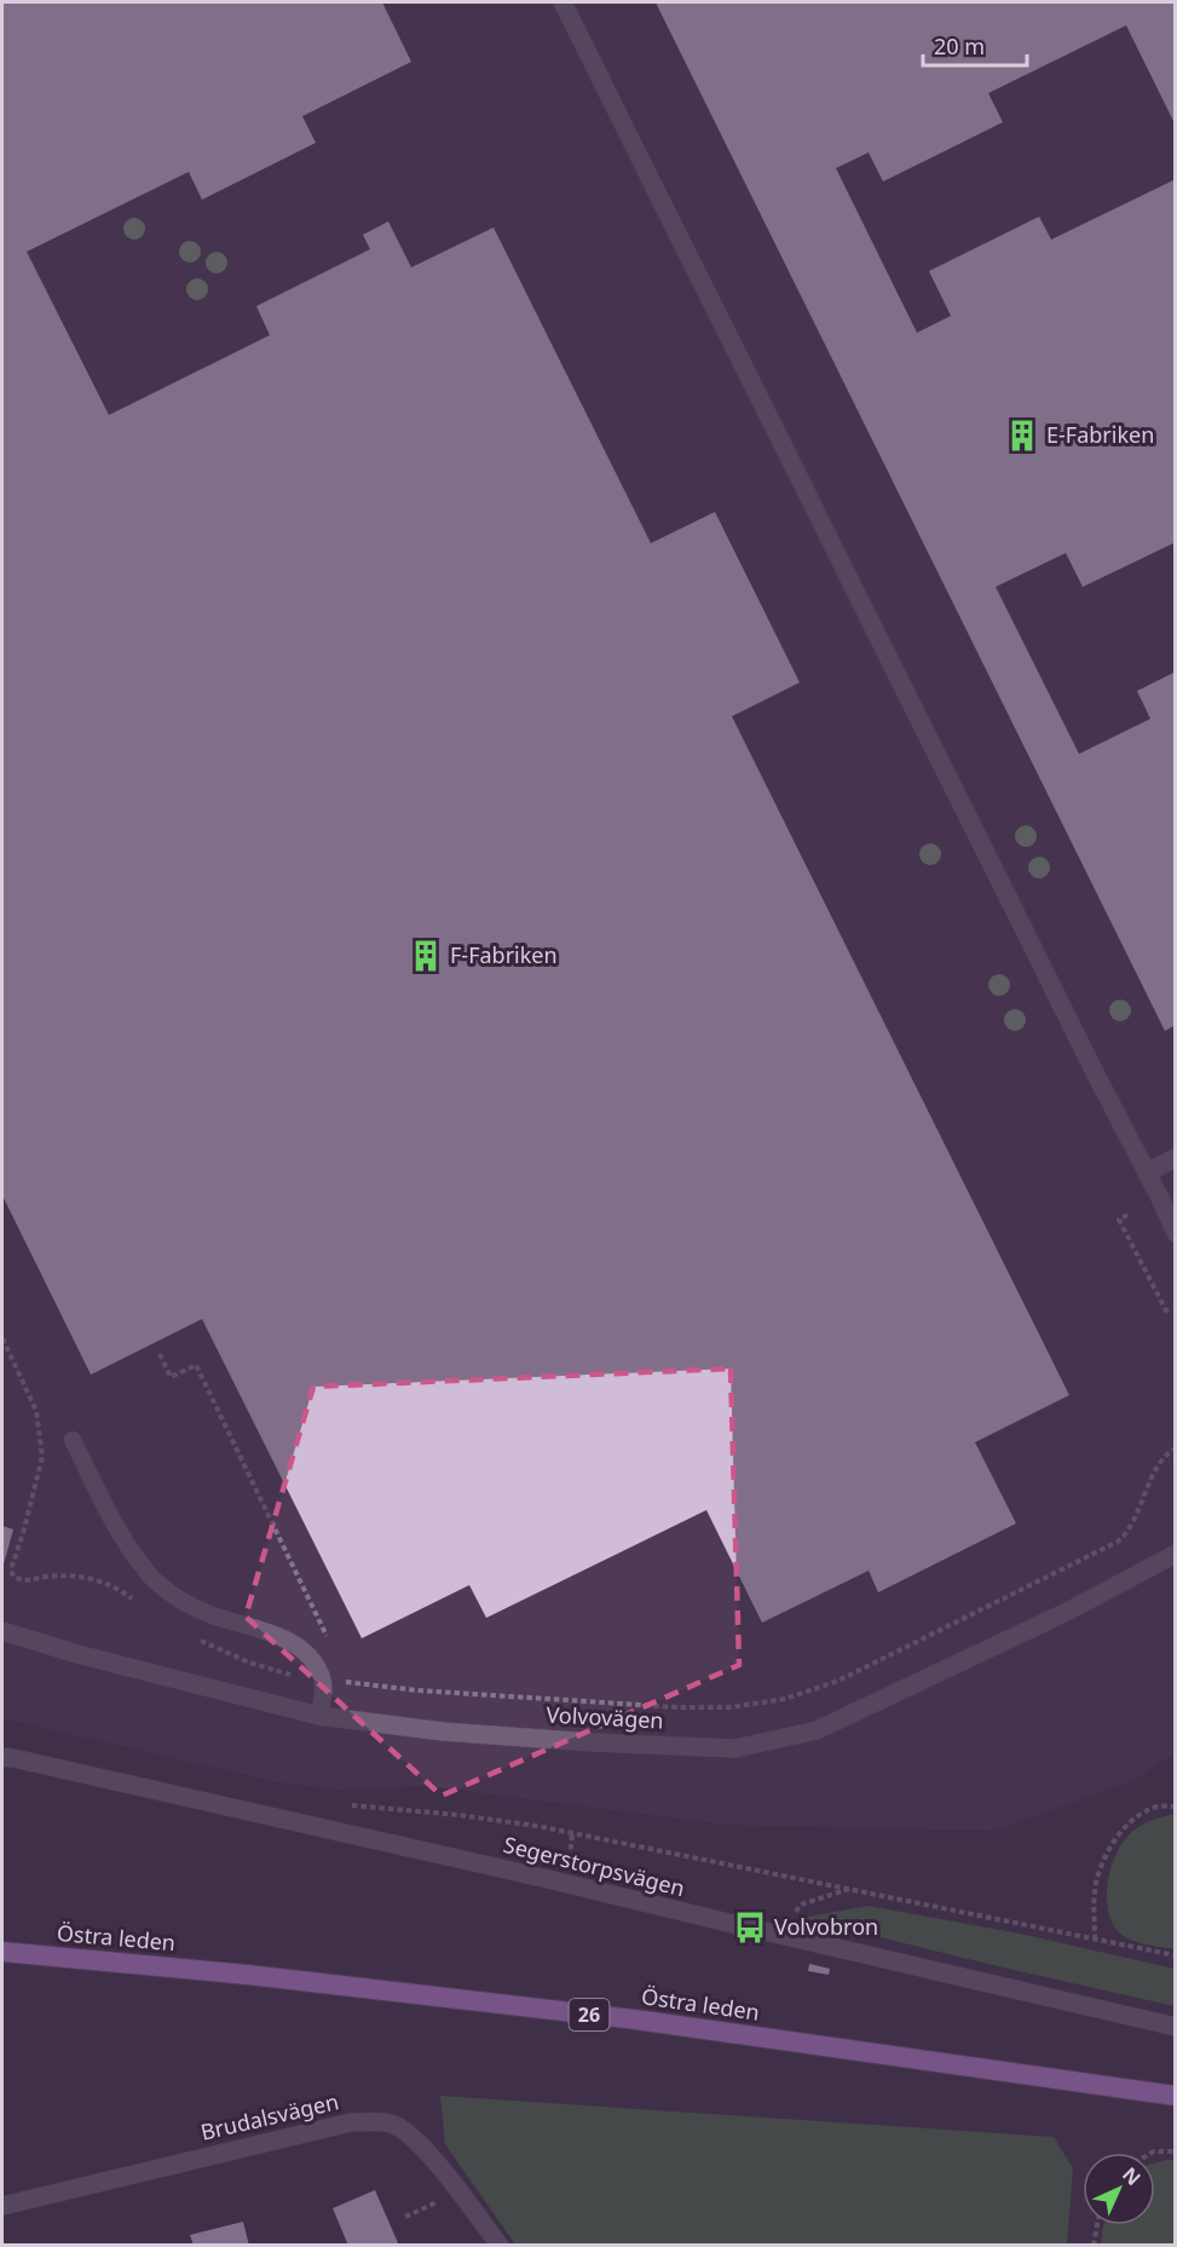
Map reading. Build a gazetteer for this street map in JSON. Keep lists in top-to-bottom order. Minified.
{"streets":{"highway":["Östra leden","26"],"street":["Volvovägen","Segerstorpsvägen","Brudalsvägen"]},"places":{"building":["E-Fabriken","F-Fabriken"],"bus stop":["Volvobron"]},"scale_bar":"20 m","north":"top right"}
